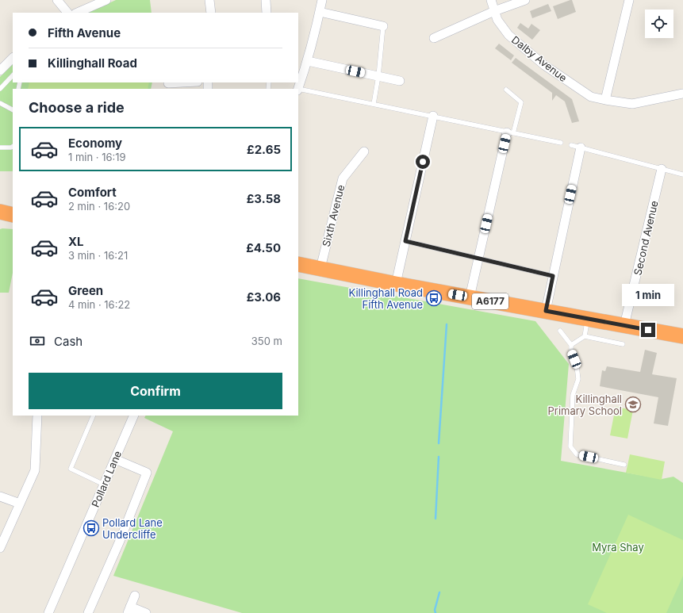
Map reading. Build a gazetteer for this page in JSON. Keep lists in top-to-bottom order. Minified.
{"streets":{"highway":["A6177"],"street":["Dalby Avenue","Sixth Avenue","Second Avenue","Pollard Lane"]},"crossings":[["Sixth Avenue","A6177"],["Second Avenue","A6177"]],"parks":["Myra Shay"],"places":{"bus stop":["Killinghall Road Fifth Avenue","Pollard Lane Undercliffe"],"school or university":["Killinghall Primary School"]},"page":{"banner":["Fifth Avenue","Killinghall Road"],"heading":"Choose a ride","list":[{"name":"Economy","note":"1 min · 16:19","value":"£2.65"},{"name":"Comfort","note":"2 min · 16:20","value":"£3.58"},{"name":"XL","note":"3 min · 16:21","value":"£4.50"},{"name":"Green","note":"4 min · 16:22","value":"£3.06"}],"bubble":"1 min","pay":["Cash","350 m"],"buttons":"Confirm"}}
